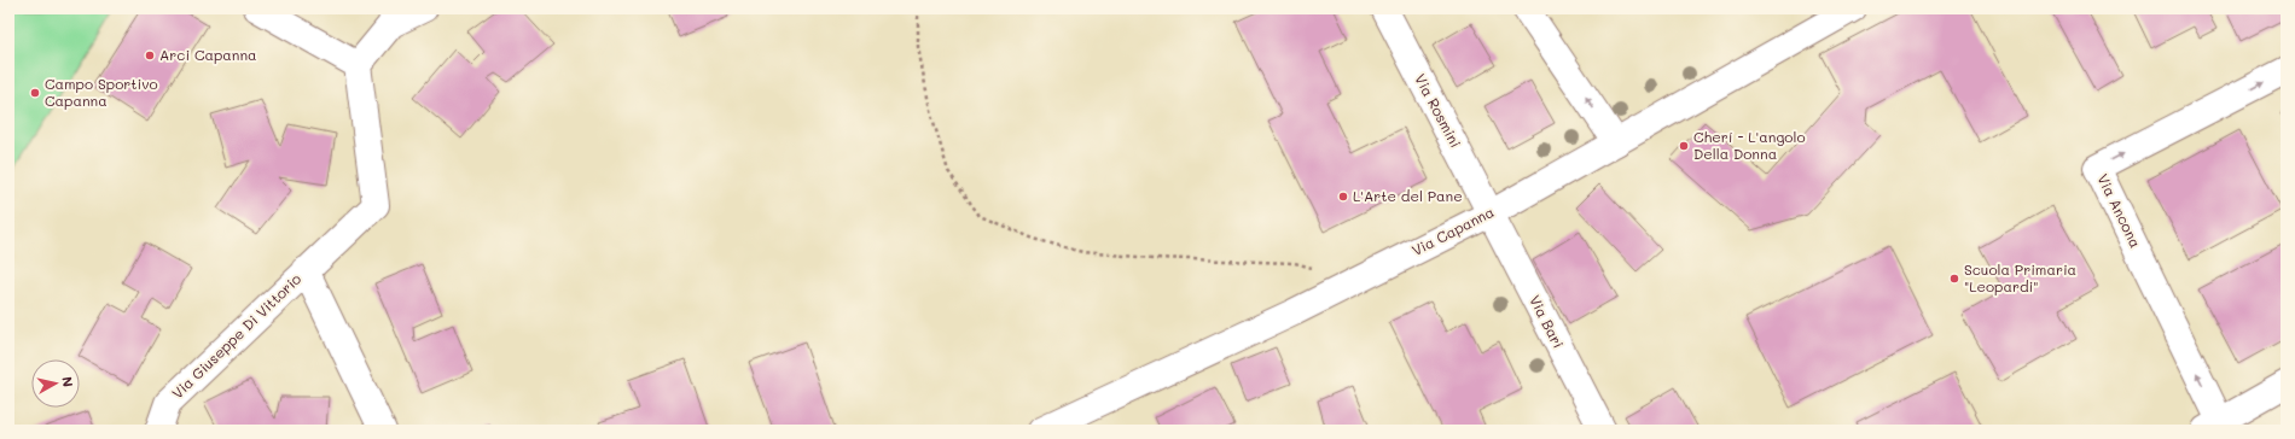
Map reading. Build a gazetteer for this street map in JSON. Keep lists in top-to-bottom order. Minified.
{"streets":{"street":["Via Rosmini","Via Ancona","Via Capanna","Via Bari","Via Giuseppe Di Vittorio"]},"crossings":[["Via Rosmini","Via Capanna"],["Via Rosmini","Via Bari"],["Via Capanna","Via Bari"]],"places":["Arci Capanna","Campo Sportivo Capanna","Cherí - L'angolo Della Donna","L'Arte del Pane","Scuola Primaria \"Leopardi\""],"north":"right"}
